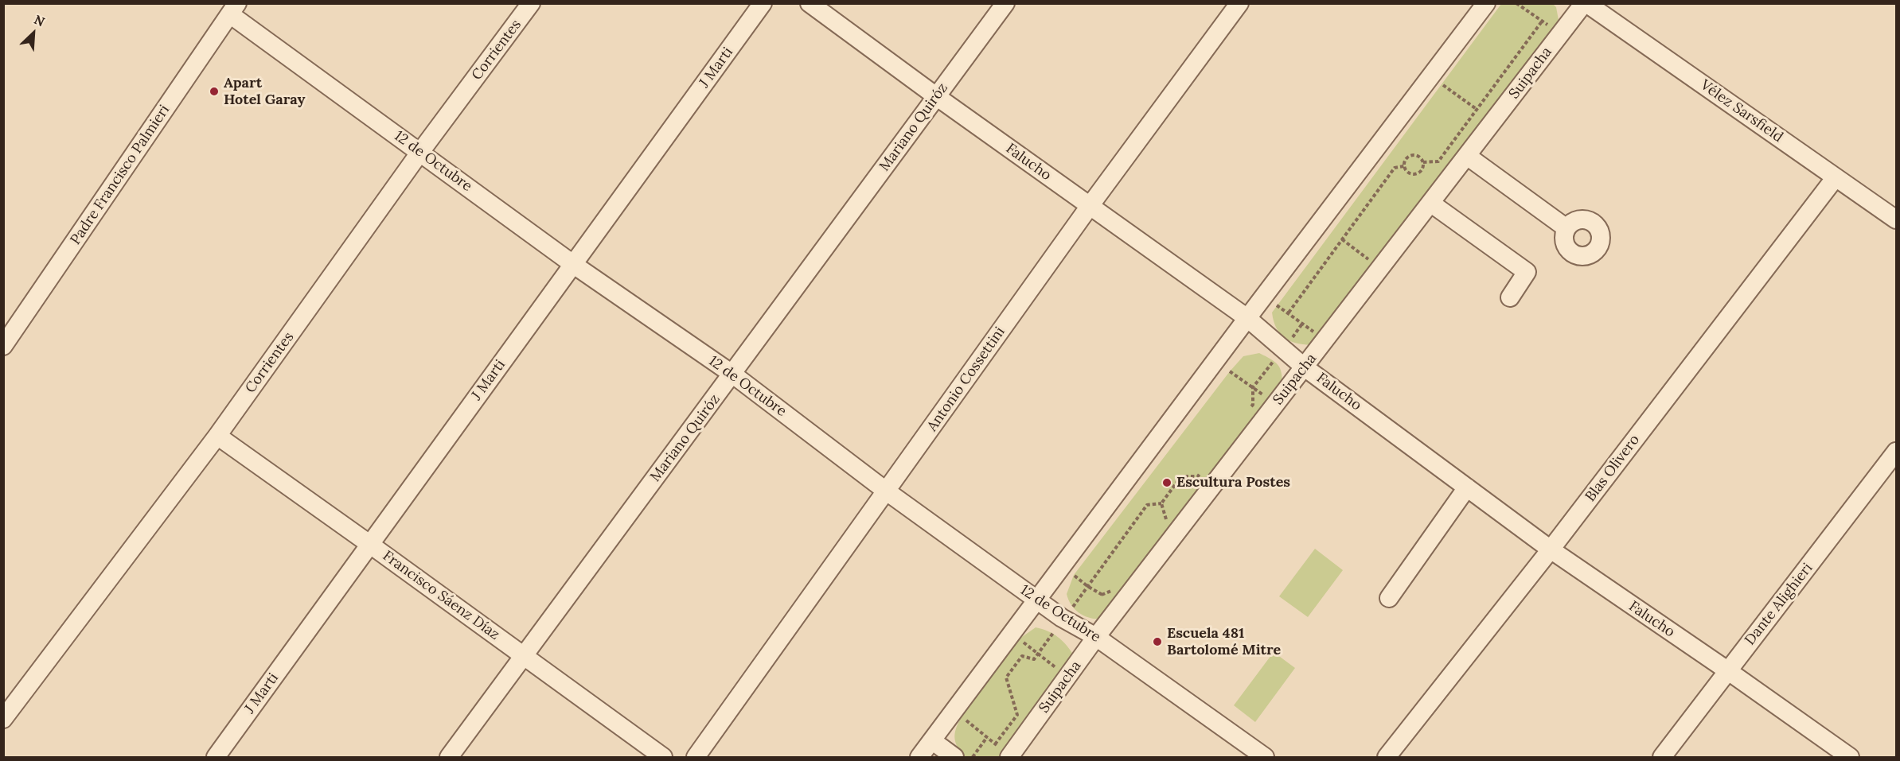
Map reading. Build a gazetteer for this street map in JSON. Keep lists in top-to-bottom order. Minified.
{"streets":{"street":["Corrientes","J Marti","Suipacha","Vélez Sarsfield","Mariano Quiróz","12 de Octubre","Falucho","Padre Francisco Palmieri","Antonio Cossettini","Blas Olivero","Francisco Sáenz Díaz","Dante Alighieri"]},"crossings":[["Corrientes","12 de Octubre"],["Corrientes","Francisco Sáenz Díaz"],["J Marti","12 de Octubre"],["J Marti","Francisco Sáenz Díaz"],["Suipacha","Vélez Sarsfield"],["Suipacha","12 de Octubre"],["Suipacha","Falucho"],["Vélez Sarsfield","Blas Olivero"],["Mariano Quiróz","12 de Octubre"],["Mariano Quiróz","Falucho"],["Mariano Quiróz","Francisco Sáenz Díaz"],["12 de Octubre","Padre Francisco Palmieri"],["12 de Octubre","Antonio Cossettini"],["Falucho","Antonio Cossettini"],["Falucho","Blas Olivero"],["Falucho","Dante Alighieri"]],"places":["Apart Hotel Garay","Escultura Postes","Escuela 481 Bartolomé Mitre"],"north":"top right"}
